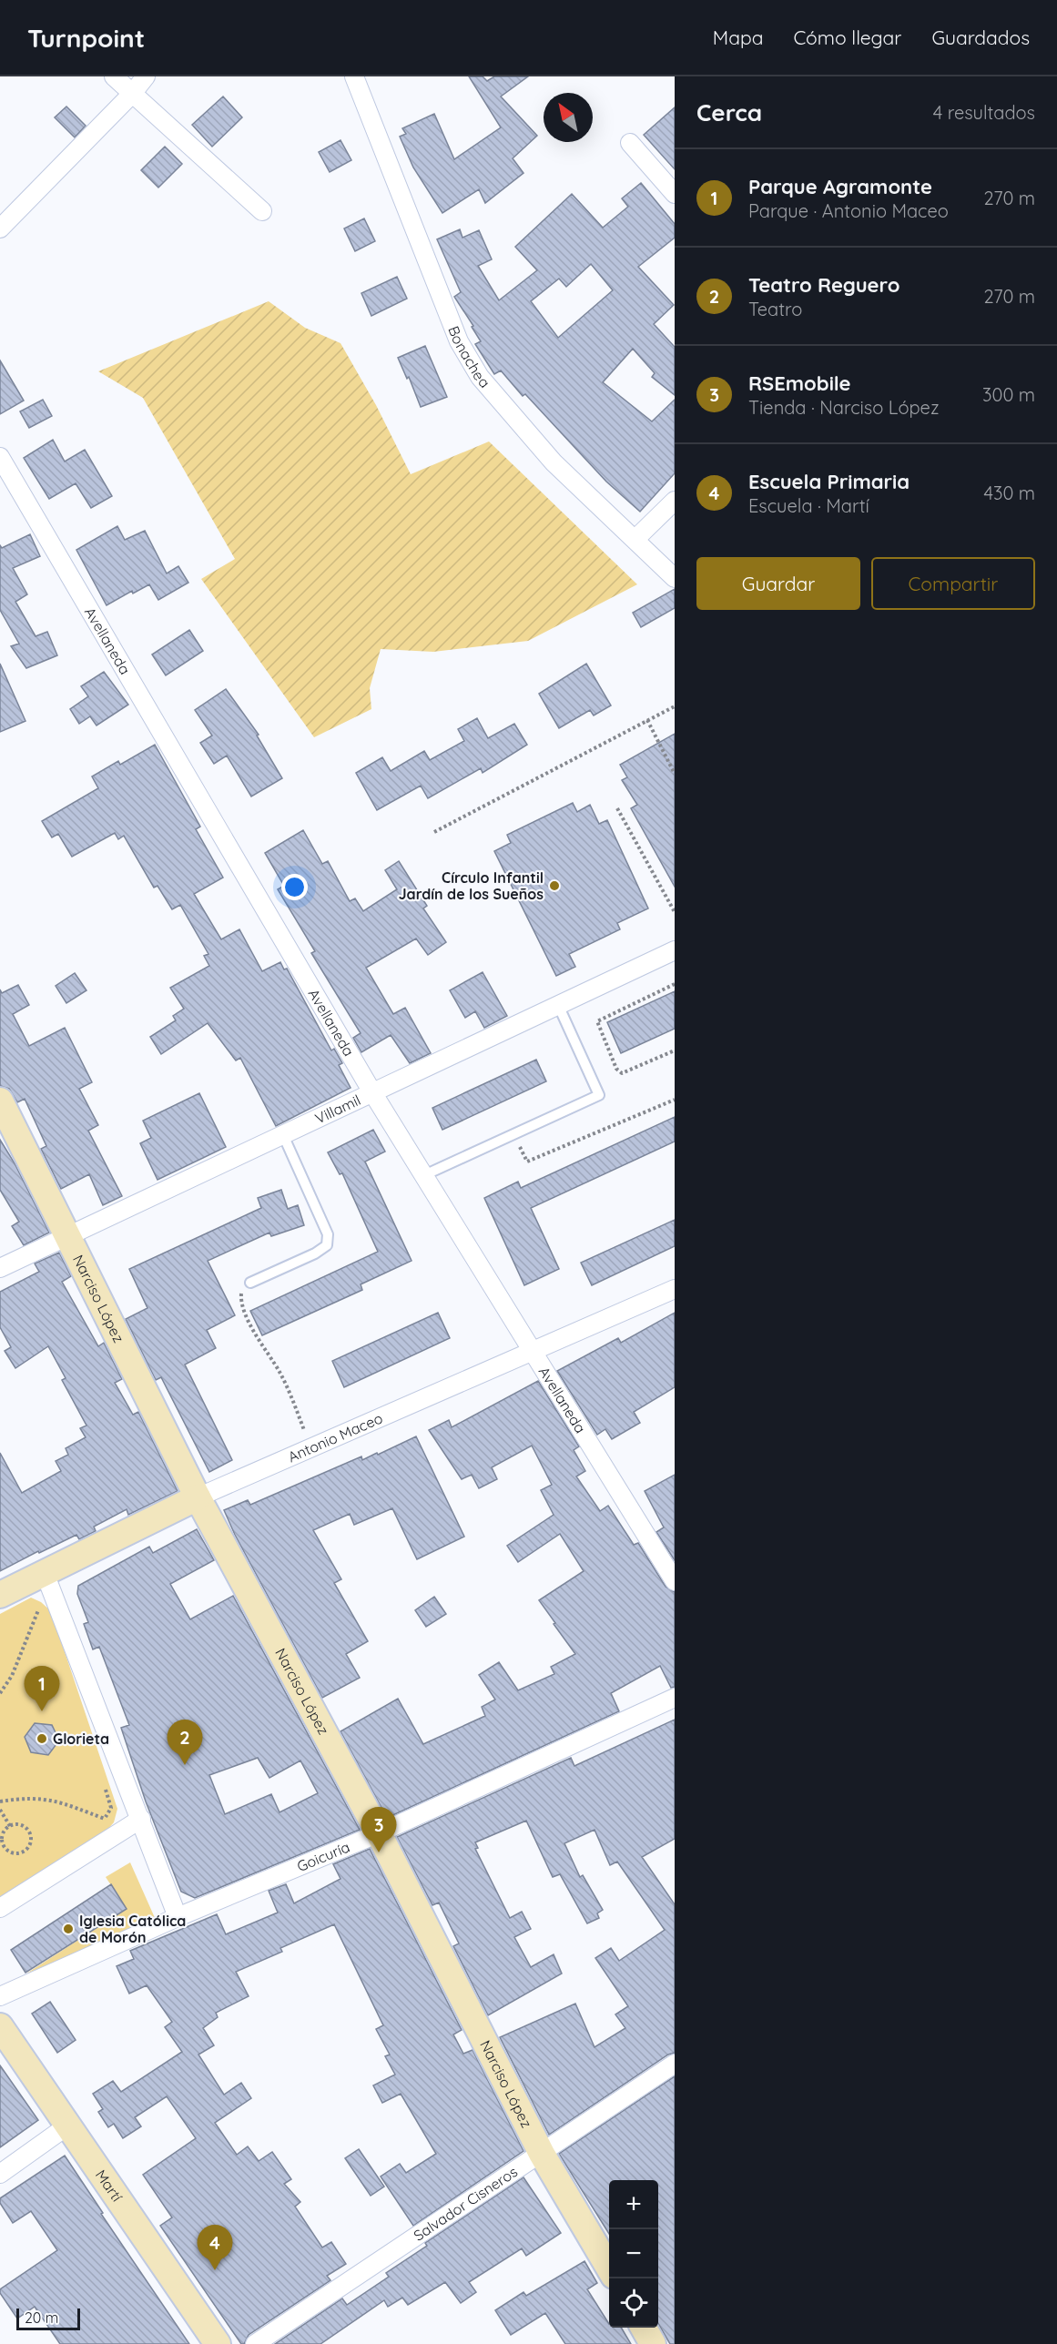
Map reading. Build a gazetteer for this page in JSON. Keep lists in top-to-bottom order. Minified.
{"streets":{"street":["Bonachea","Avellaneda","Villamil","Narciso López","Antonio Maceo","Goicuría","Martí","Salvador Cisneros"]},"crossings":[["Avellaneda","Villamil"],["Avellaneda","Antonio Maceo"],["Villamil","Narciso López"],["Narciso López","Antonio Maceo"],["Narciso López","Goicuría"],["Narciso López","Salvador Cisneros"]],"places":["Círculo Infantil Jardín de los Sueños","Glorieta","Iglesia Católica de Morón"],"scale_bar":"20 m","north":"top left","page":{"header":"Turnpoint","nav":["Mapa","Cómo llegar","Guardados"],"heading":["Cerca","4 resultados"],"list":[{"mark":"1","name":"Parque Agramonte","note":"Parque · Antonio Maceo","value":"270 m"},{"mark":"2","name":"Teatro Reguero","note":"Teatro","value":"270 m"},{"mark":"3","name":"RSEmobile","note":"Tienda · Narciso López","value":"300 m"},{"mark":"4","name":"Escuela Primaria","note":"Escuela · Martí","value":"430 m"}],"buttons":["Guardar","Compartir"],"pins":["1","2","3","4"],"map_buttons":["+","−"],"scale":"20 m"}}
